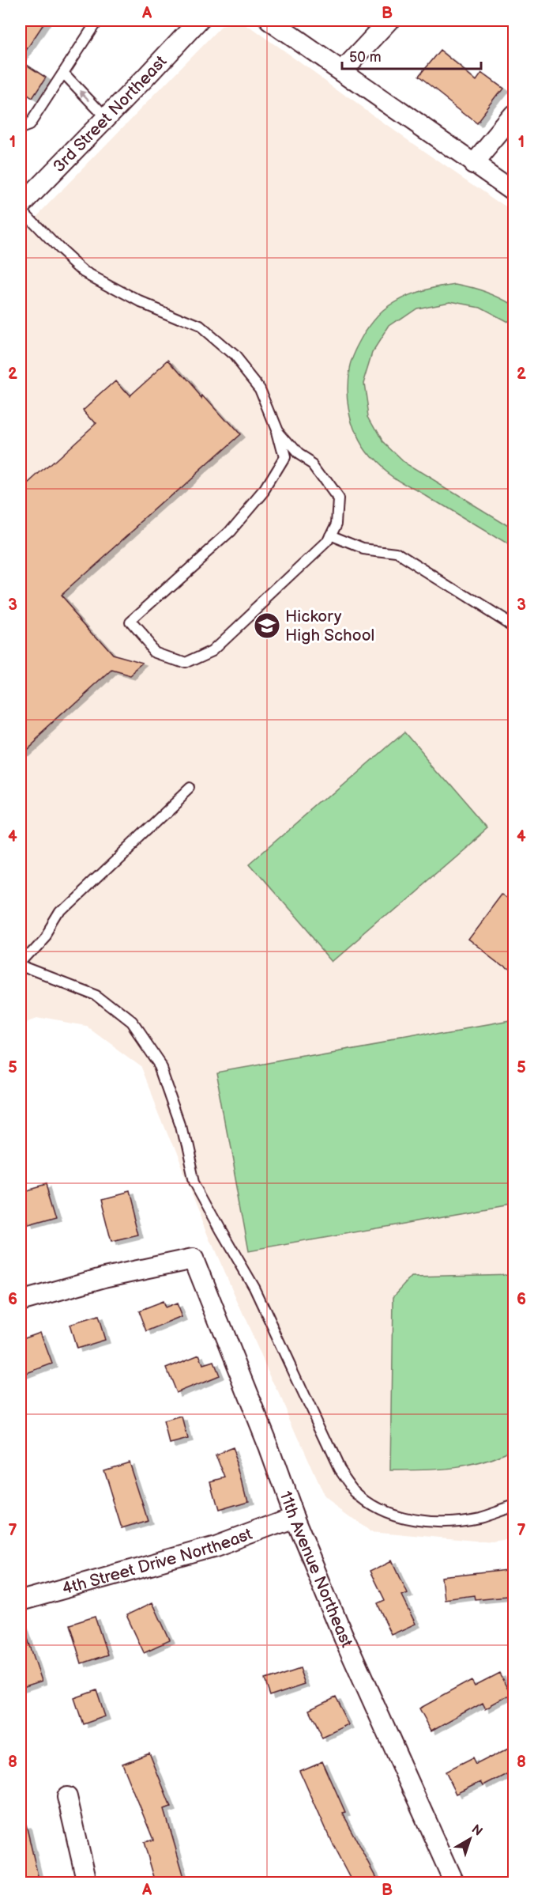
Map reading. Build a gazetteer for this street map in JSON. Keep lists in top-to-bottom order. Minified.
{"streets":{"street":["3rd Street Northeast","4th Street Drive Northeast","11th Avenue Northeast"]},"crossings":[["4th Street Drive Northeast","11th Avenue Northeast"]],"places":{"school or university":["Hickory High School"]},"scale_bar":"50 m","north":"top right","grid":{"columns":["A","B"],"rows":["1","2","3","4","5","6","7","8"]}}
